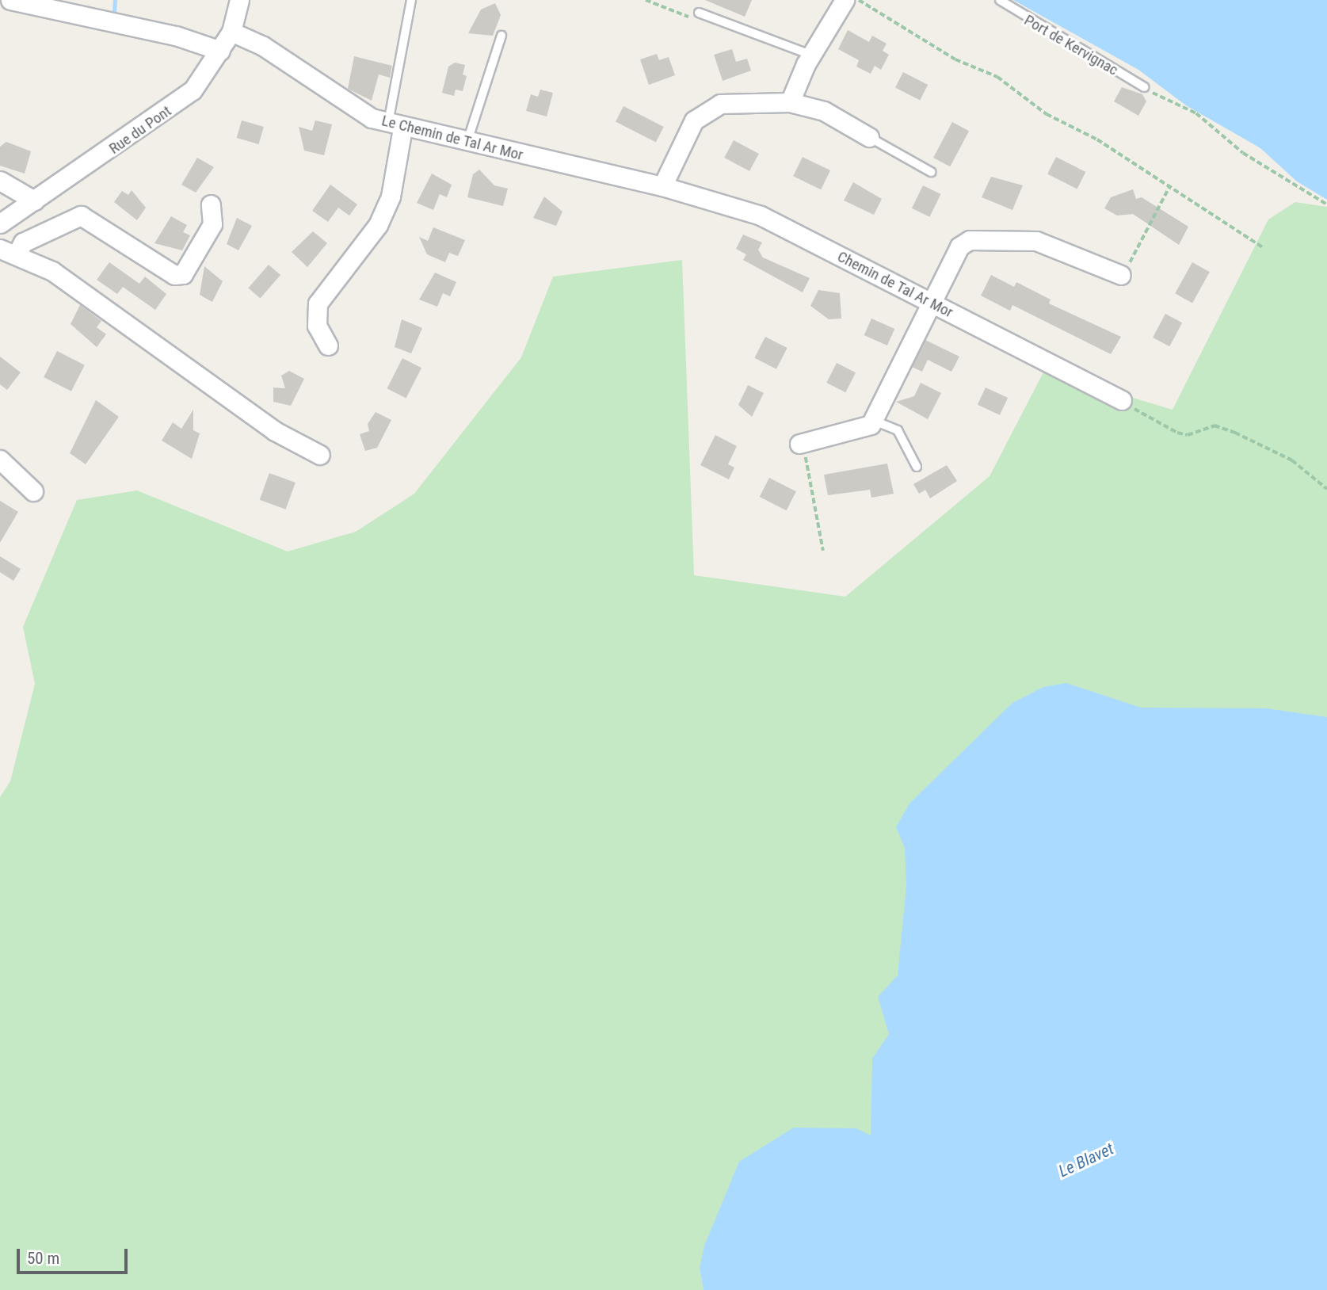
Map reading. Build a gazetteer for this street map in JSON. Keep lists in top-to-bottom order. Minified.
{"streets":{"street":["Rue du Pont","Le Chemin de Tal Ar Mor","Chemin de Tal Ar Mor"],"lane":["Port de Kervignac"]},"crossings":[["Rue du Pont","Le Chemin de Tal Ar Mor"],["Le Chemin de Tal Ar Mor","Chemin de Tal Ar Mor"]],"water":["Le Blavet"],"scale_bar":"50 m"}
